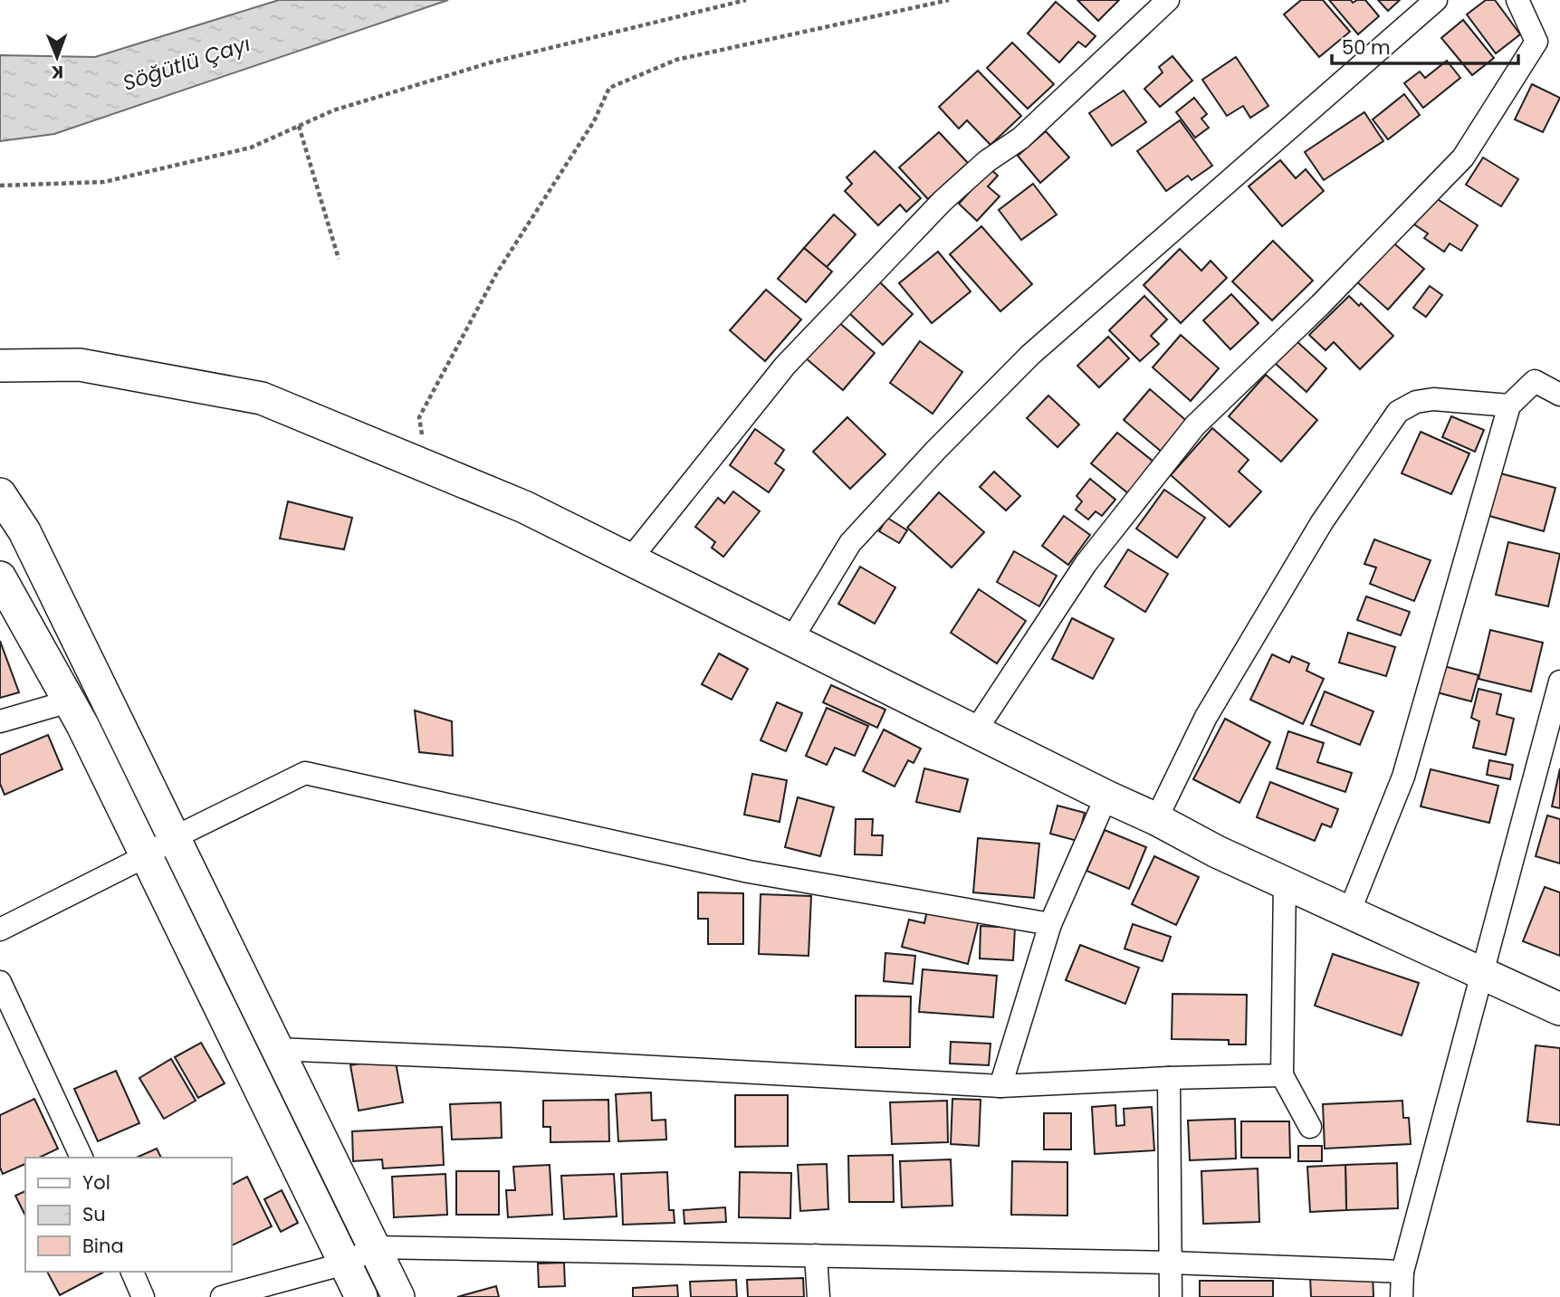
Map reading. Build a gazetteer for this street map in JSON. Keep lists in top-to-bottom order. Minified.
{"water":["Söğütlü Çayı"],"legend":["Yol","Su","Bina"],"scale_bar":"50 m","north":"bottom"}
